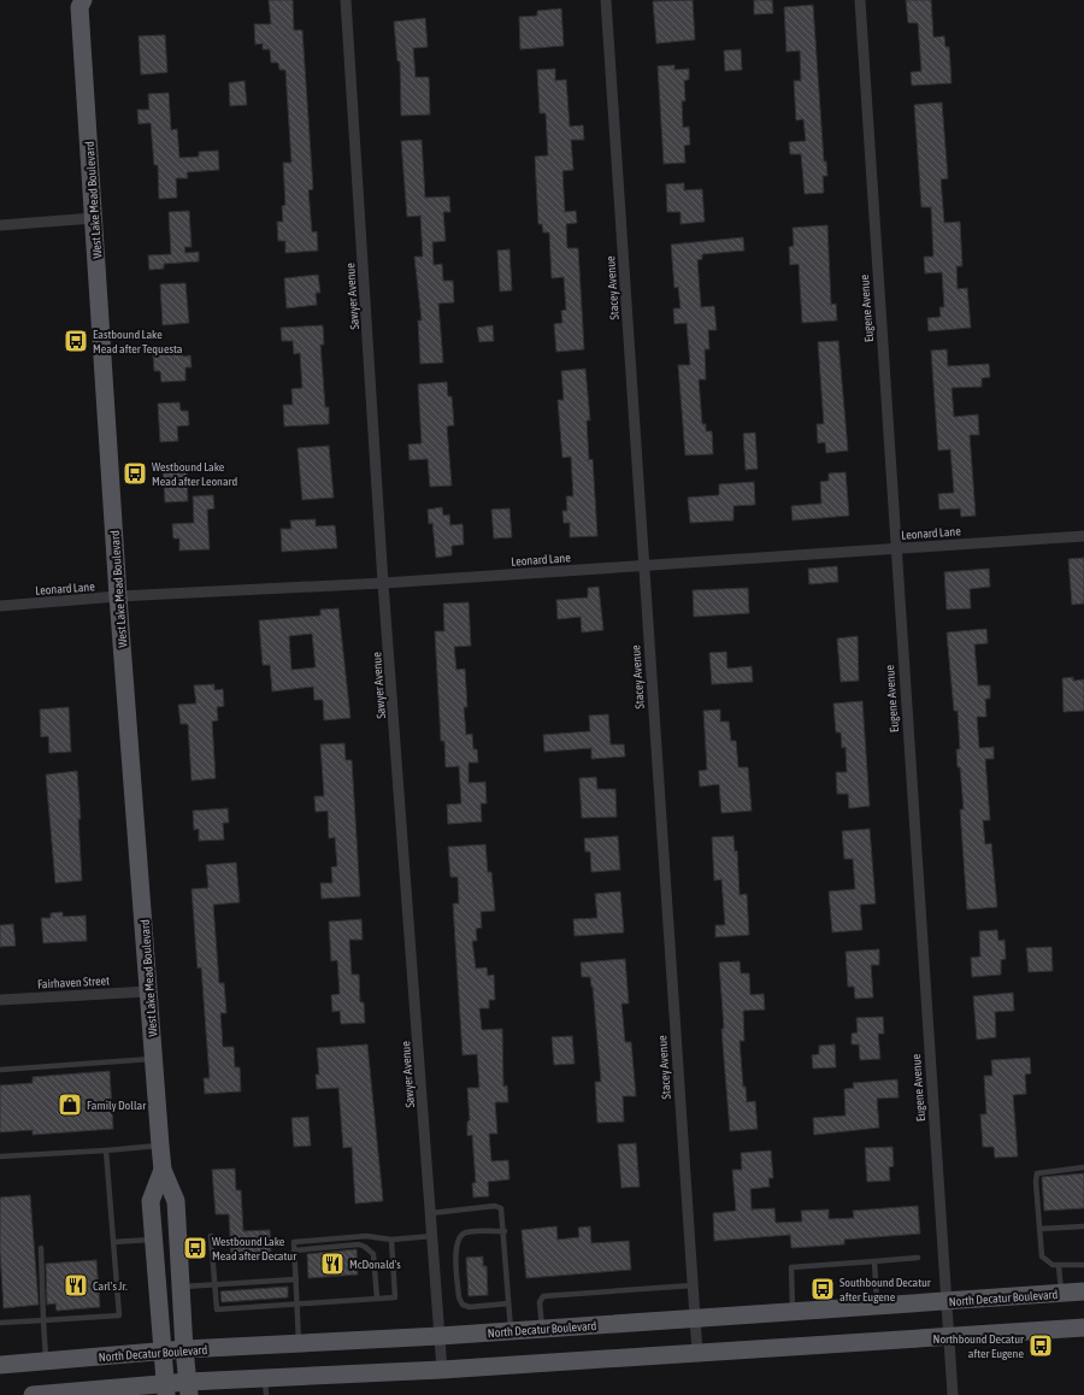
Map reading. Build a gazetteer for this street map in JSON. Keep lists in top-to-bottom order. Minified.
{"streets":{"main road":["West Lake Mead Boulevard","North Decatur Boulevard"],"street":["Stacey Avenue","Sawyer Avenue","Eugene Avenue","Leonard Lane","Fairhaven Street"]},"crossings":[["West Lake Mead Boulevard","Leonard Lane"],["West Lake Mead Boulevard","Fairhaven Street"],["West Lake Mead Boulevard","North Decatur Boulevard"],["Stacey Avenue","Leonard Lane"],["Stacey Avenue","North Decatur Boulevard"],["Sawyer Avenue","Leonard Lane"],["Sawyer Avenue","North Decatur Boulevard"],["Eugene Avenue","Leonard Lane"],["Eugene Avenue","North Decatur Boulevard"]],"places":{"bus stop":["Eastbound Lake Mead after Tequesta","Westbound Lake Mead after Leonard","Westbound Lake Mead after Decatur","Southbound Decatur after Eugene","Northbound Decatur after Eugene"],"shop":["Family Dollar"],"restaurant":["McDonald's","Carl's Jr."]}}
